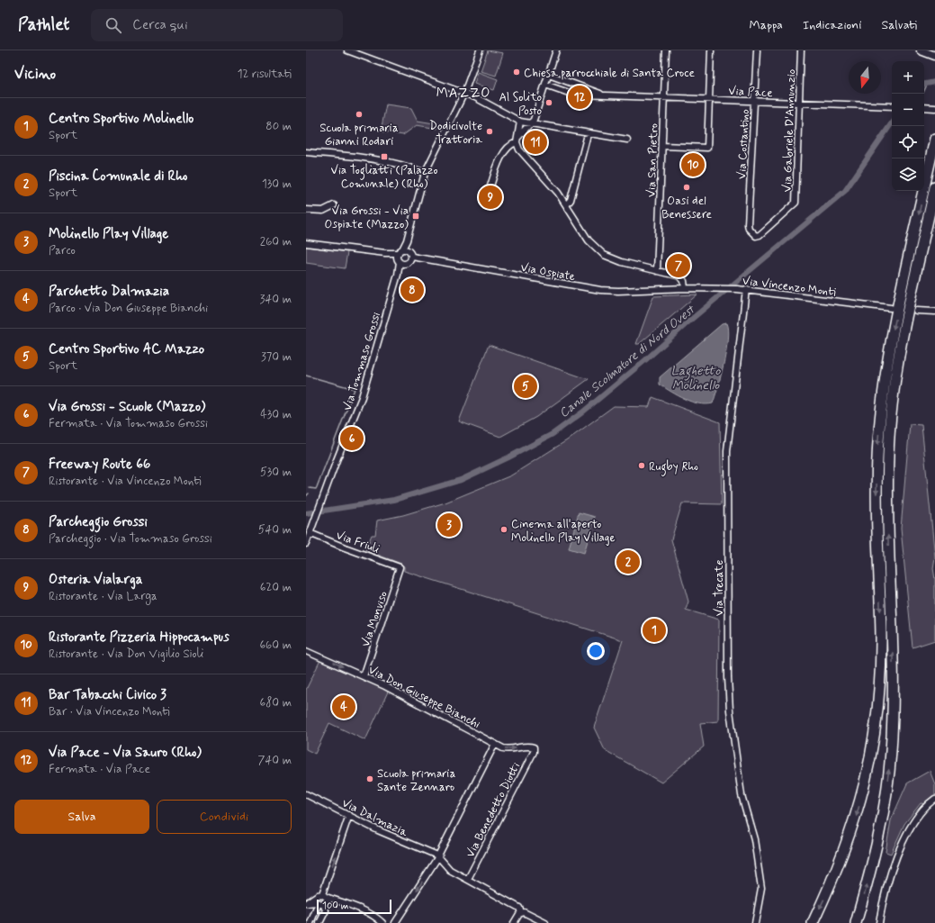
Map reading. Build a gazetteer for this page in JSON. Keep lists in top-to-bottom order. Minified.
{"streets":{"street":["Via Pace","Via Gabriele D'Annunzio","Via Costantino","Via San Pietro","Via Ospiate","Via Vincenzo Monti","Via Tommaso Grossi","Via Friuli","Via Trecate","Via Monviso","Via Don Giuseppe Bianchi","Via Benedetto Diotti","Via Dalmazia"]},"crossings":[["Via Pace","Via Gabriele D'Annunzio"],["Via Pace","Via Costantino"],["Via Pace","Via San Pietro"],["Via Gabriele D'Annunzio","Via Costantino"],["Via Ospiate","Via Vincenzo Monti"],["Via Vincenzo Monti","Via Trecate"],["Via Tommaso Grossi","Via Friuli"],["Via Friuli","Via Monviso"],["Via Monviso","Via Don Giuseppe Bianchi"],["Via Don Giuseppe Bianchi","Via Benedetto Diotti"]],"one_way":["Via Don Giuseppe Bianchi"],"districts":["MAZZO"],"water":["Canale Scolmatore di Nord Ovest","Laghetto Molinello"],"places":{"other":["Chiesa parrocchiale di Santa Croce","Al Solito Posto","Scuola primaria Gianni Rodari","Dodicivolte Trattoria","Oasi del Benessere","Rugby Rho","Cinema all'aperto Molinello Play Village","Scuola primaria Sante Zennaro"],"transit":["Via Togliatti (Palazzo Comunale) (Rho)","Via Grossi - Via Ospiate (Mazzo)"]},"scale_bar":"100 m","north":"bottom","page":{"header":"Pathlet","search":"Cerca qui","nav":["Mappa","Indicazioni","Salvati"],"heading":["Vicino","12 risultati"],"map_buttons":["+","−"],"pins":["12","11","10","9","7","8","5","6","3","2","1","4"],"list":[{"mark":"1","name":"Centro Sportivo Molinello","note":"Sport","value":"80 m"},{"mark":"2","name":"Piscina Comunale di Rho","note":"Sport","value":"130 m"},{"mark":"3","name":"Molinello Play Village","note":"Parco","value":"260 m"},{"mark":"4","name":"Parchetto Dalmazia","note":"Parco · Via Don Giuseppe Bianchi","value":"340 m"},{"mark":"5","name":"Centro Sportivo AC Mazzo","note":"Sport","value":"370 m"},{"mark":"6","name":"Via Grossi - Scuole (Mazzo)","note":"Fermata · Via Tommaso Grossi","value":"430 m"},{"mark":"7","name":"Freeway Route 66","note":"Ristorante · Via Vincenzo Monti","value":"530 m"},{"mark":"8","name":"Parcheggio Grossi","note":"Parcheggio · Via Tommaso Grossi","value":"540 m"},{"mark":"9","name":"Osteria Vialarga","note":"Ristorante · Via Larga","value":"620 m"},{"mark":"10","name":"Ristorante Pizzeria Hippocampus","note":"Ristorante · Via Don Vigilio Sioli","value":"660 m"},{"mark":"11","name":"Bar Tabacchi Civico 3","note":"Bar · Via Vincenzo Monti","value":"680 m"},{"mark":"12","name":"Via Pace - Via Sauro (Rho)","note":"Fermata · Via Pace","value":"740 m"}],"buttons":["Salva","Condividi"],"scale":"100 m"}}
